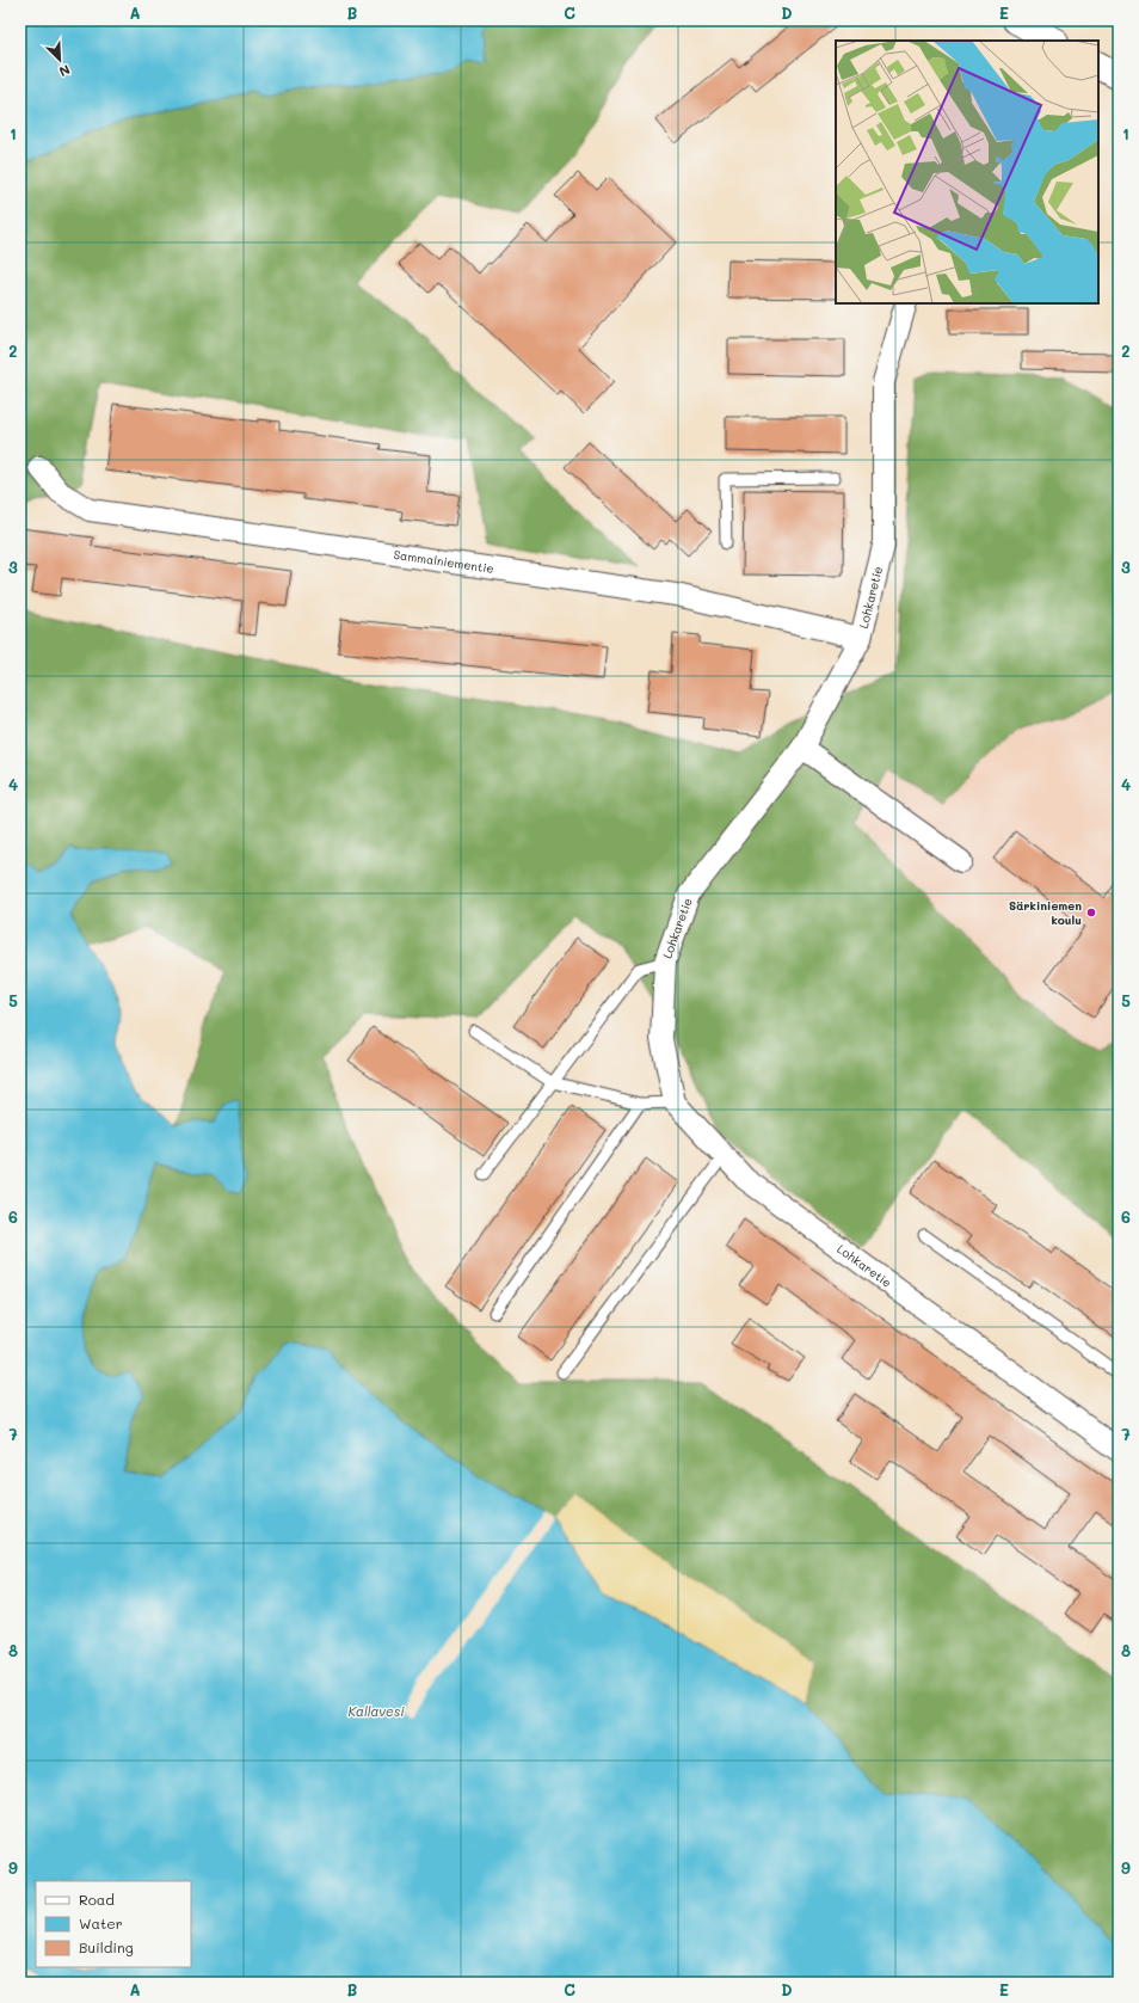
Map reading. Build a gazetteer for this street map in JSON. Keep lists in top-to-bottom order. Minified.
{"streets":{"street":["Sammalniementie","Lohkaretie"]},"crossings":[["Sammalniementie","Lohkaretie"]],"water":["Kallavesi"],"places":["Särkiniemen koulu"],"legend":["Road","Water","Building"],"north":"bottom right","grid":{"columns":["A","B","C","D","E"],"rows":["1","2","3","4","5","6","7","8","9"]}}
